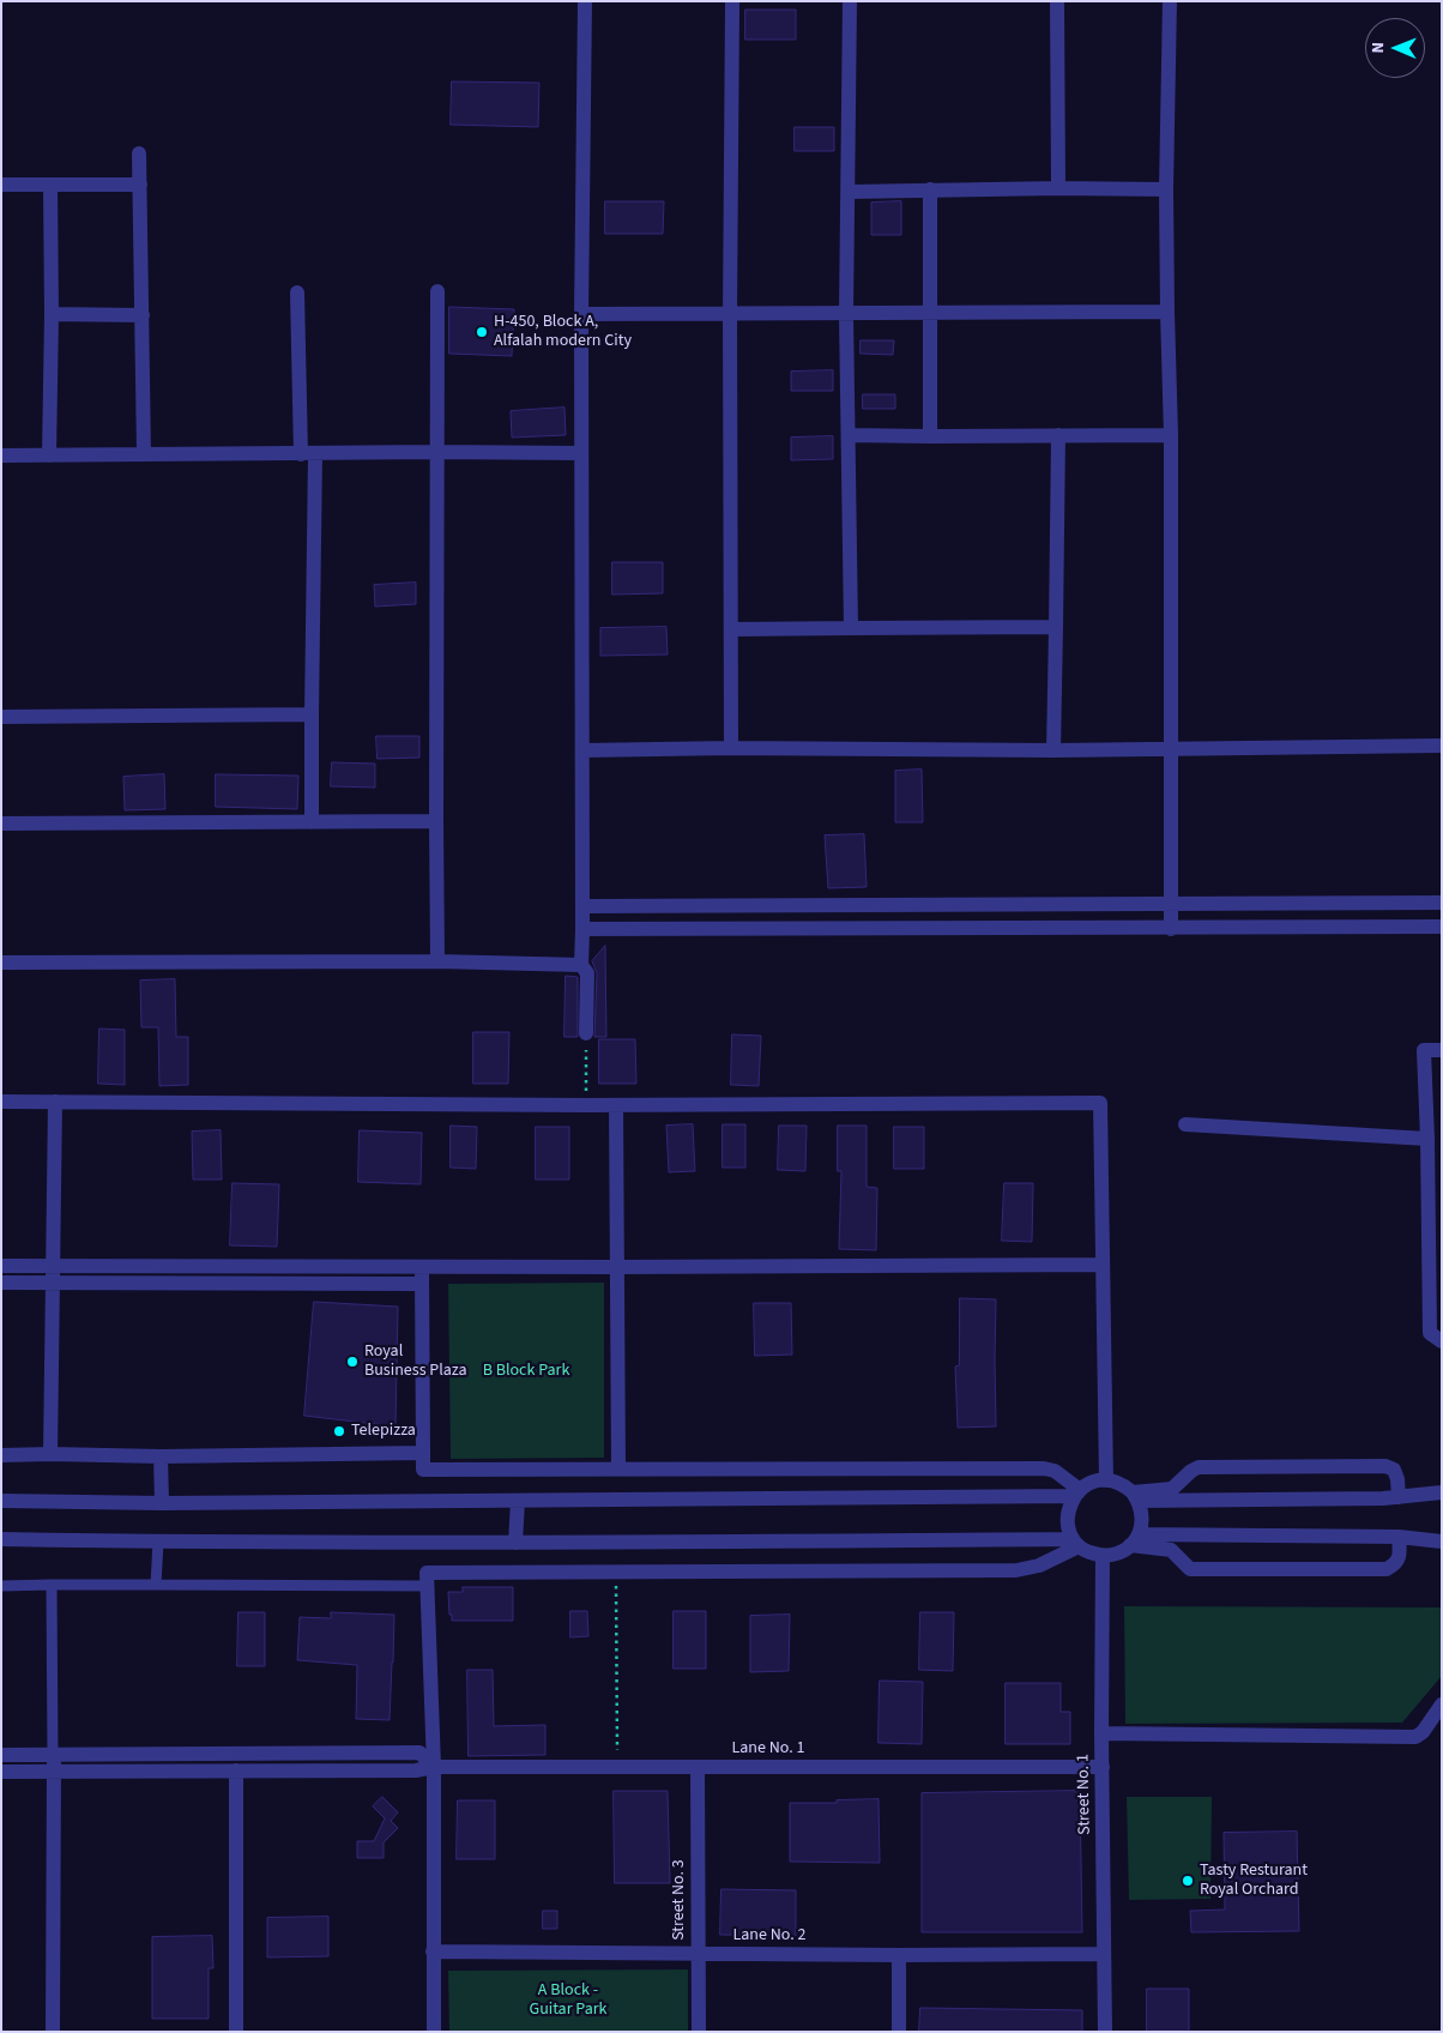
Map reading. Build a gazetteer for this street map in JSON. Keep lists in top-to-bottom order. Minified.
{"streets":{"street":["Lane No. 1","Street No. 1","Street No. 3","Lane No. 2"]},"crossings":[["Lane No. 1","Street No. 1"],["Lane No. 1","Street No. 3"],["Street No. 1","Lane No. 2"],["Street No. 3","Lane No. 2"]],"parks":["B Block Park","A Block - Guitar Park"],"places":["H-450, Block A, Alfalah modern City","Royal Business Plaza","Telepizza","Tasty Resturant Royal Orchard"],"north":"left"}
